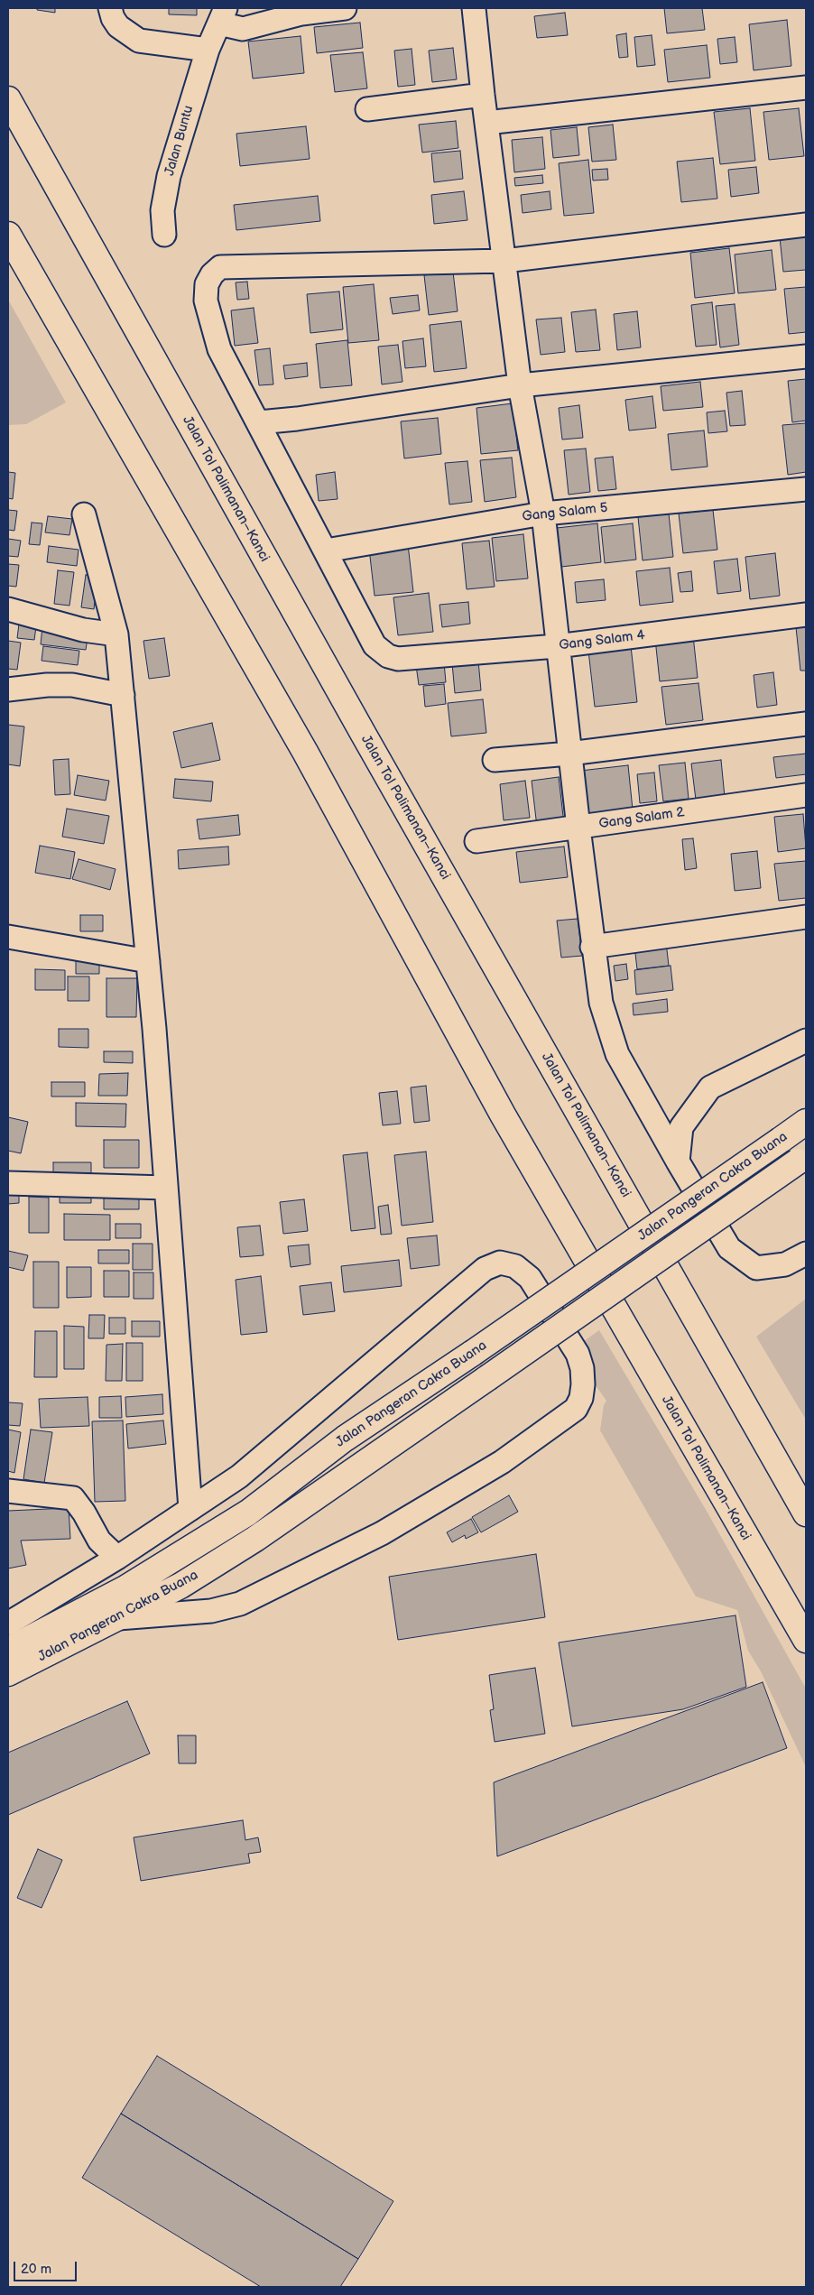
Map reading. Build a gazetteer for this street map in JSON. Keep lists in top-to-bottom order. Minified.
{"streets":{"main road":["Jalan Tol Palimanan–Kanci","Jalan Pangeran Cakra Buana"],"street":["Jalan Buntu","Gang Salam 5","Gang Salam 4","Gang Salam 2"]},"crossings":[["Gang Salam 5","Gang Salam 4"]],"scale_bar":"20 m"}
